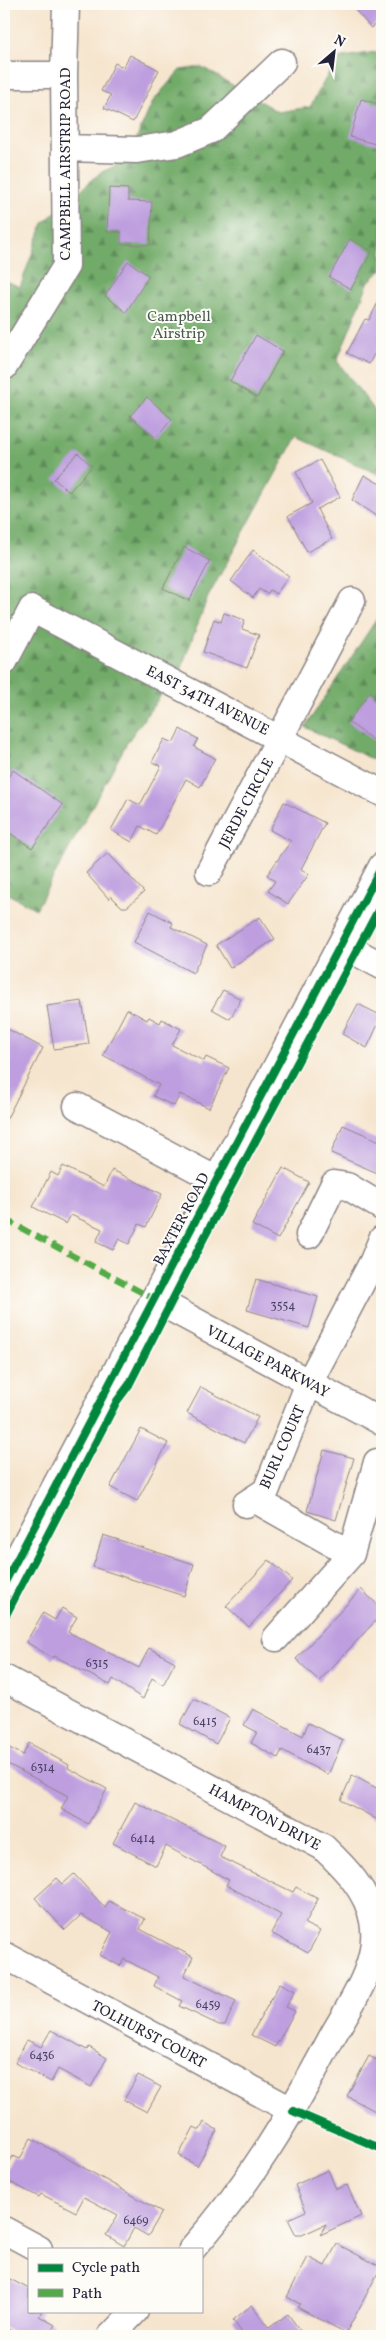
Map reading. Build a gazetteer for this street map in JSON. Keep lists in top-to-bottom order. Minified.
{"streets":{"street":["CAMPBELL AIRSTRIP ROAD","EAST 34TH AVENUE","JERDE CIRCLE","BAXTER ROAD","VILLAGE PARKWAY","BURL COURT","HAMPTON DRIVE","TOLHURST COURT"]},"crossings":[["EAST 34TH AVENUE","JERDE CIRCLE"],["BAXTER ROAD","VILLAGE PARKWAY"],["VILLAGE PARKWAY","BURL COURT"],["HAMPTON DRIVE","TOLHURST COURT"]],"parks":["Campbell Airstrip"],"house_numbers":["3554","6315","6415","6437","6314","6414","6459","6436","6469"],"legend":["Cycle path","Path"],"north":"top right"}
